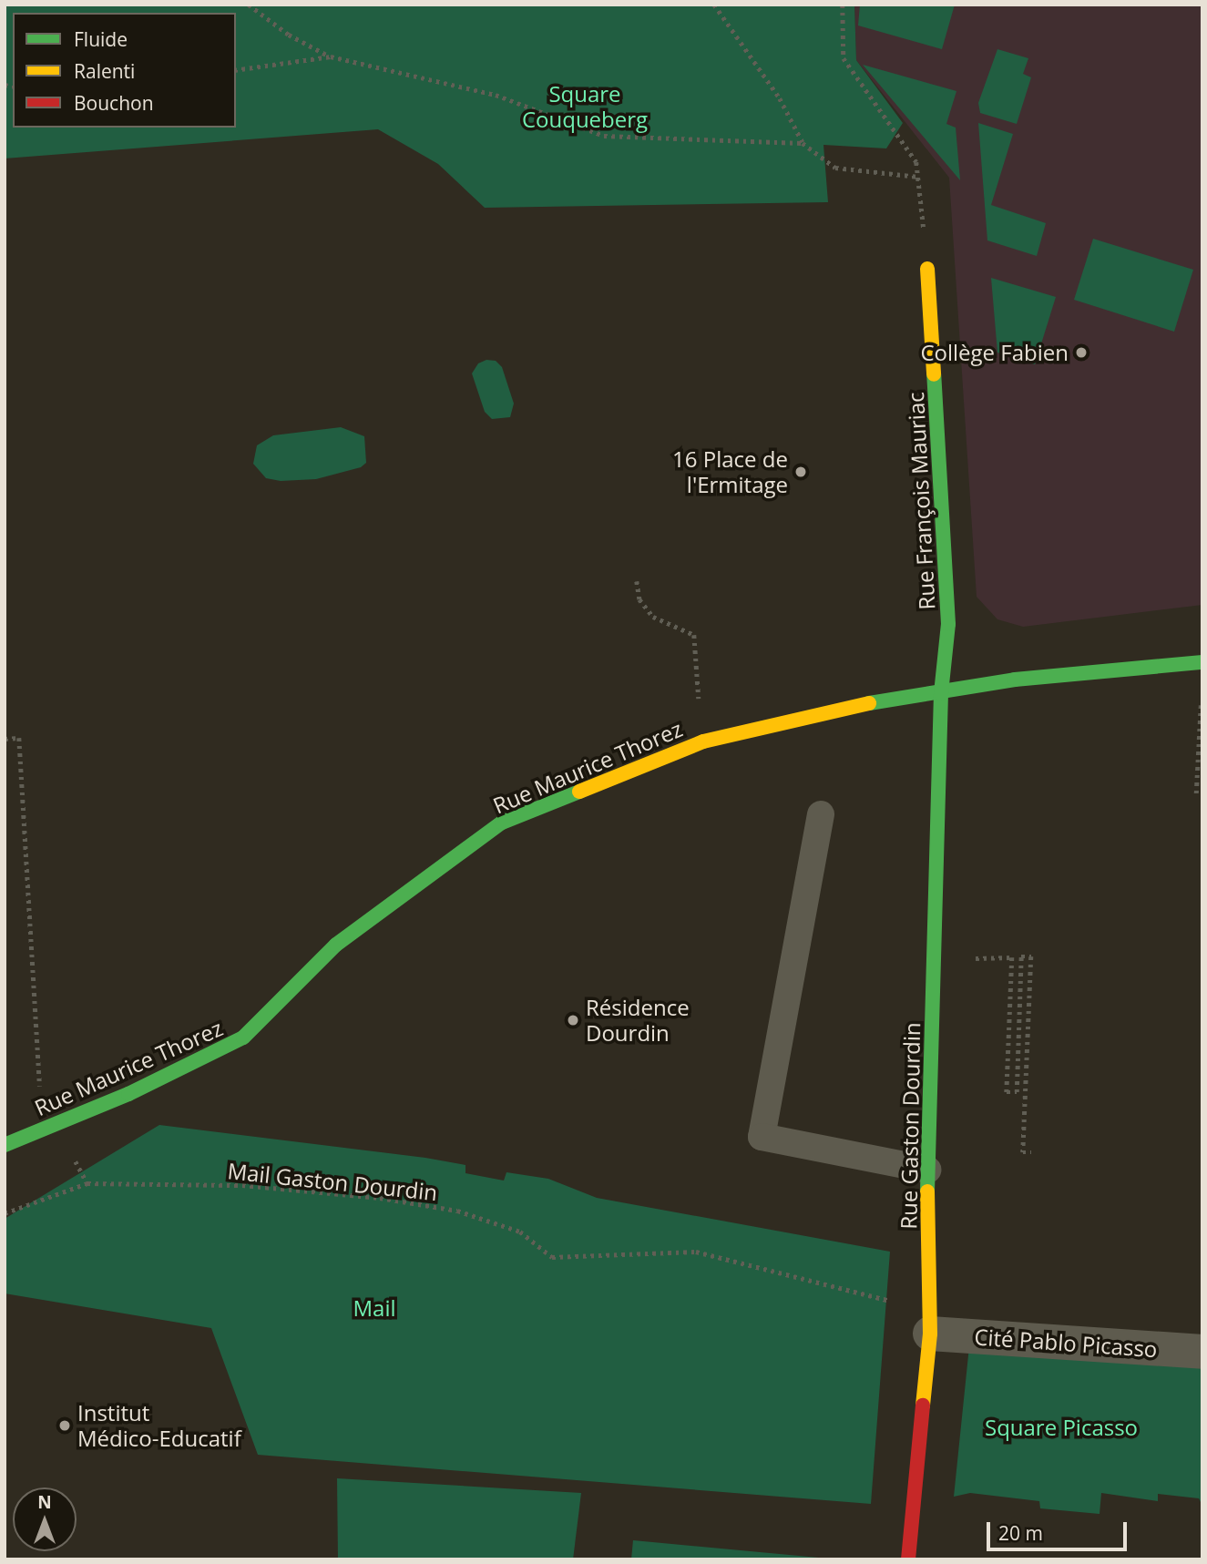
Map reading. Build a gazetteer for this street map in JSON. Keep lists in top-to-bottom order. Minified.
{"streets":{"street":["Rue François Mauriac","Rue Maurice Thorez","Rue Gaston Dourdin","Cité Pablo Picasso"],"path":["Mail Gaston Dourdin"]},"crossings":[["Rue François Mauriac","Rue Maurice Thorez"],["Rue François Mauriac","Rue Gaston Dourdin"],["Rue Maurice Thorez","Rue Gaston Dourdin"],["Rue Gaston Dourdin","Cité Pablo Picasso"]],"parks":["Square Couqueberg","Mail","Square Picasso"],"places":["Collège Fabien","16 Place de l'Ermitage","Résidence Dourdin","Institut Médico-Educatif"],"legend":["Fluide","Ralenti","Bouchon"],"scale_bar":"20 m","north":"top"}
